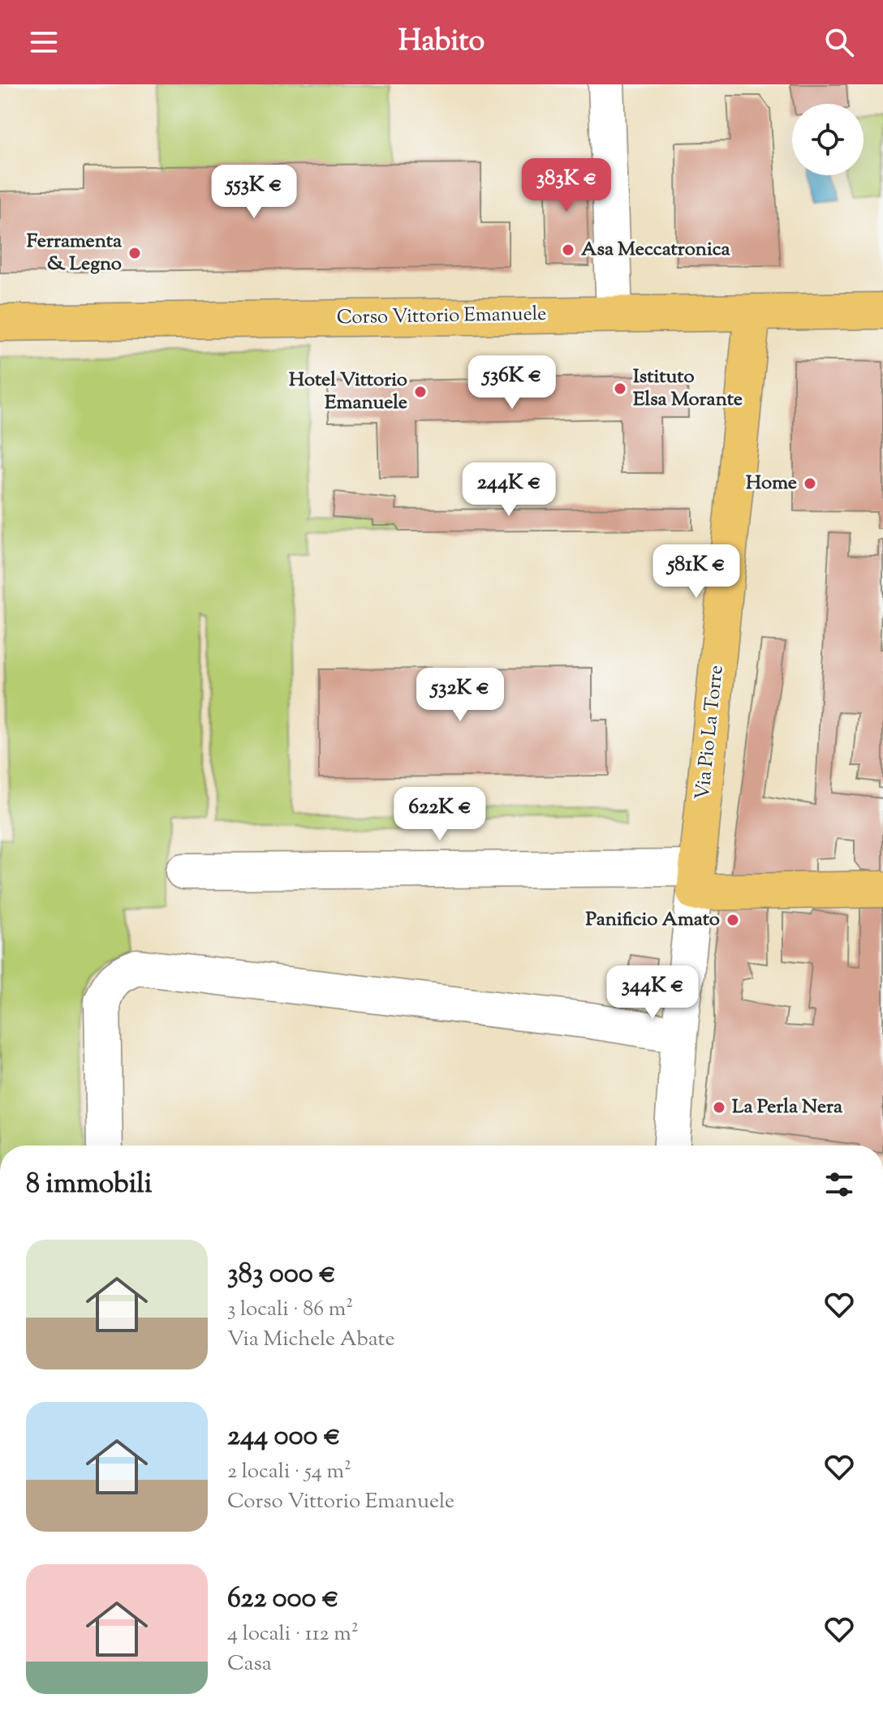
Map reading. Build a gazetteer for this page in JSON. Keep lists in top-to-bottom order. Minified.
{"streets":{"main road":["Corso Vittorio Emanuele","Via Pio La Torre"]},"crossings":[["Corso Vittorio Emanuele","Via Pio La Torre"]],"places":["Asa Meccatronica","Ferramenta & Legno","Istituto Elsa Morante","Hotel Vittorio Emanuele","Home","Panificio Amato","La Perla Nera"],"page":{"header":"Habito","price":["383K €","553K €","536K €","244K €","581K €","532K €","622K €","344K €"],"heading":"8 immobili","list":[{"name":"383 000 €","note":"3 locali · 86 m² · Via Michele Abate"},{"name":"244 000 €","note":"2 locali · 54 m² · Corso Vittorio Emanuele"},{"name":"622 000 €","note":"4 locali · 112 m² · Casa"}]}}
